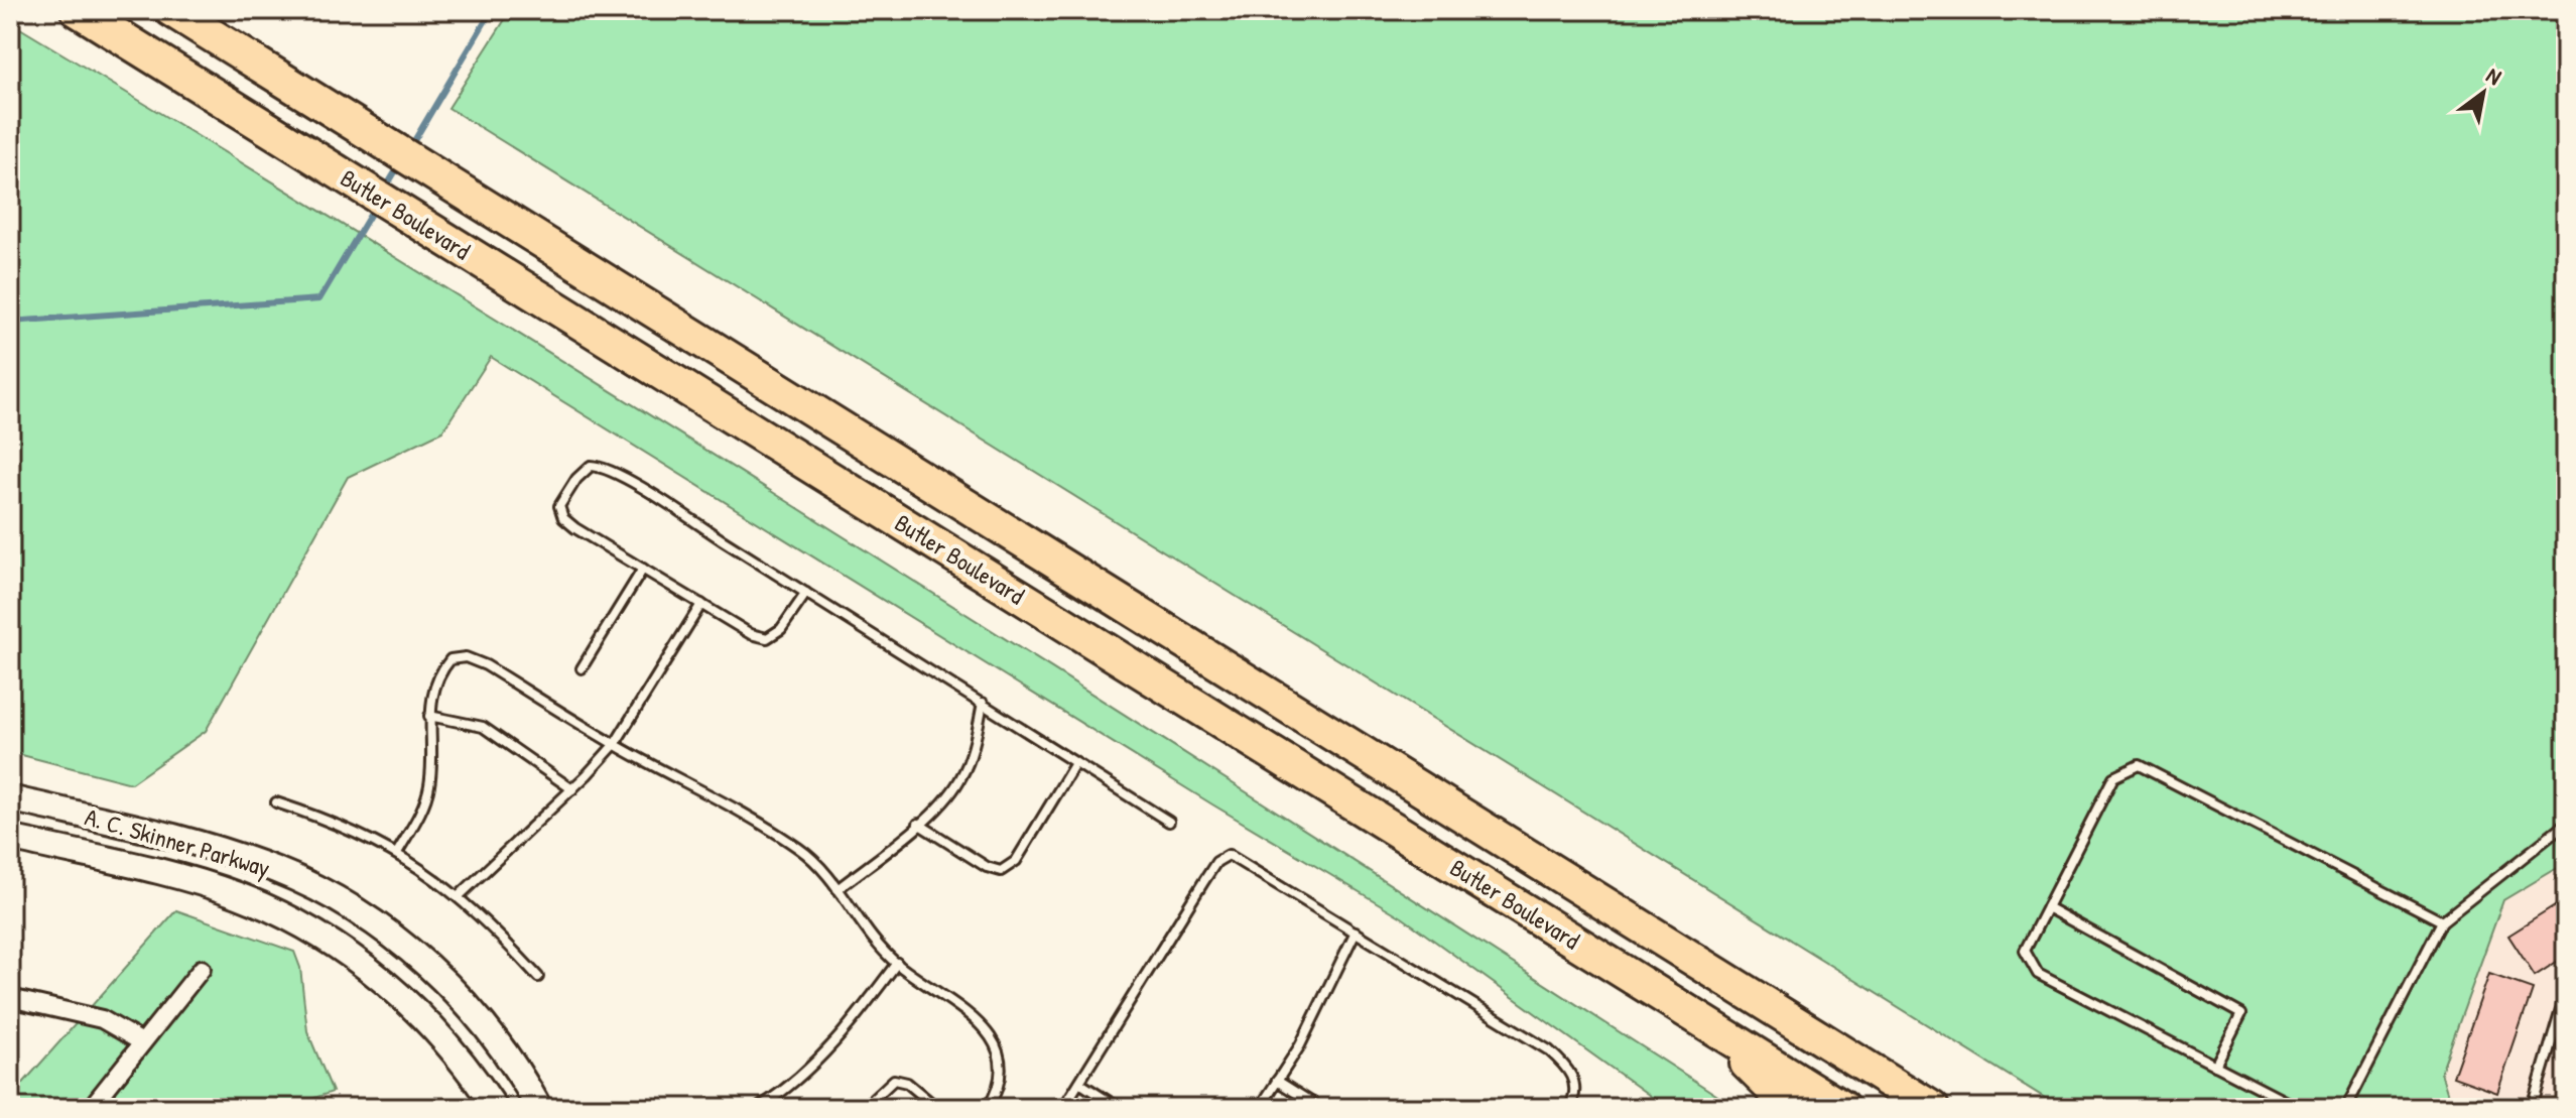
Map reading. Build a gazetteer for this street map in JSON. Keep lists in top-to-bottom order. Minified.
{"streets":{"highway":["Butler Boulevard"],"main road":["A. C. Skinner Parkway"]},"north":"top right"}
